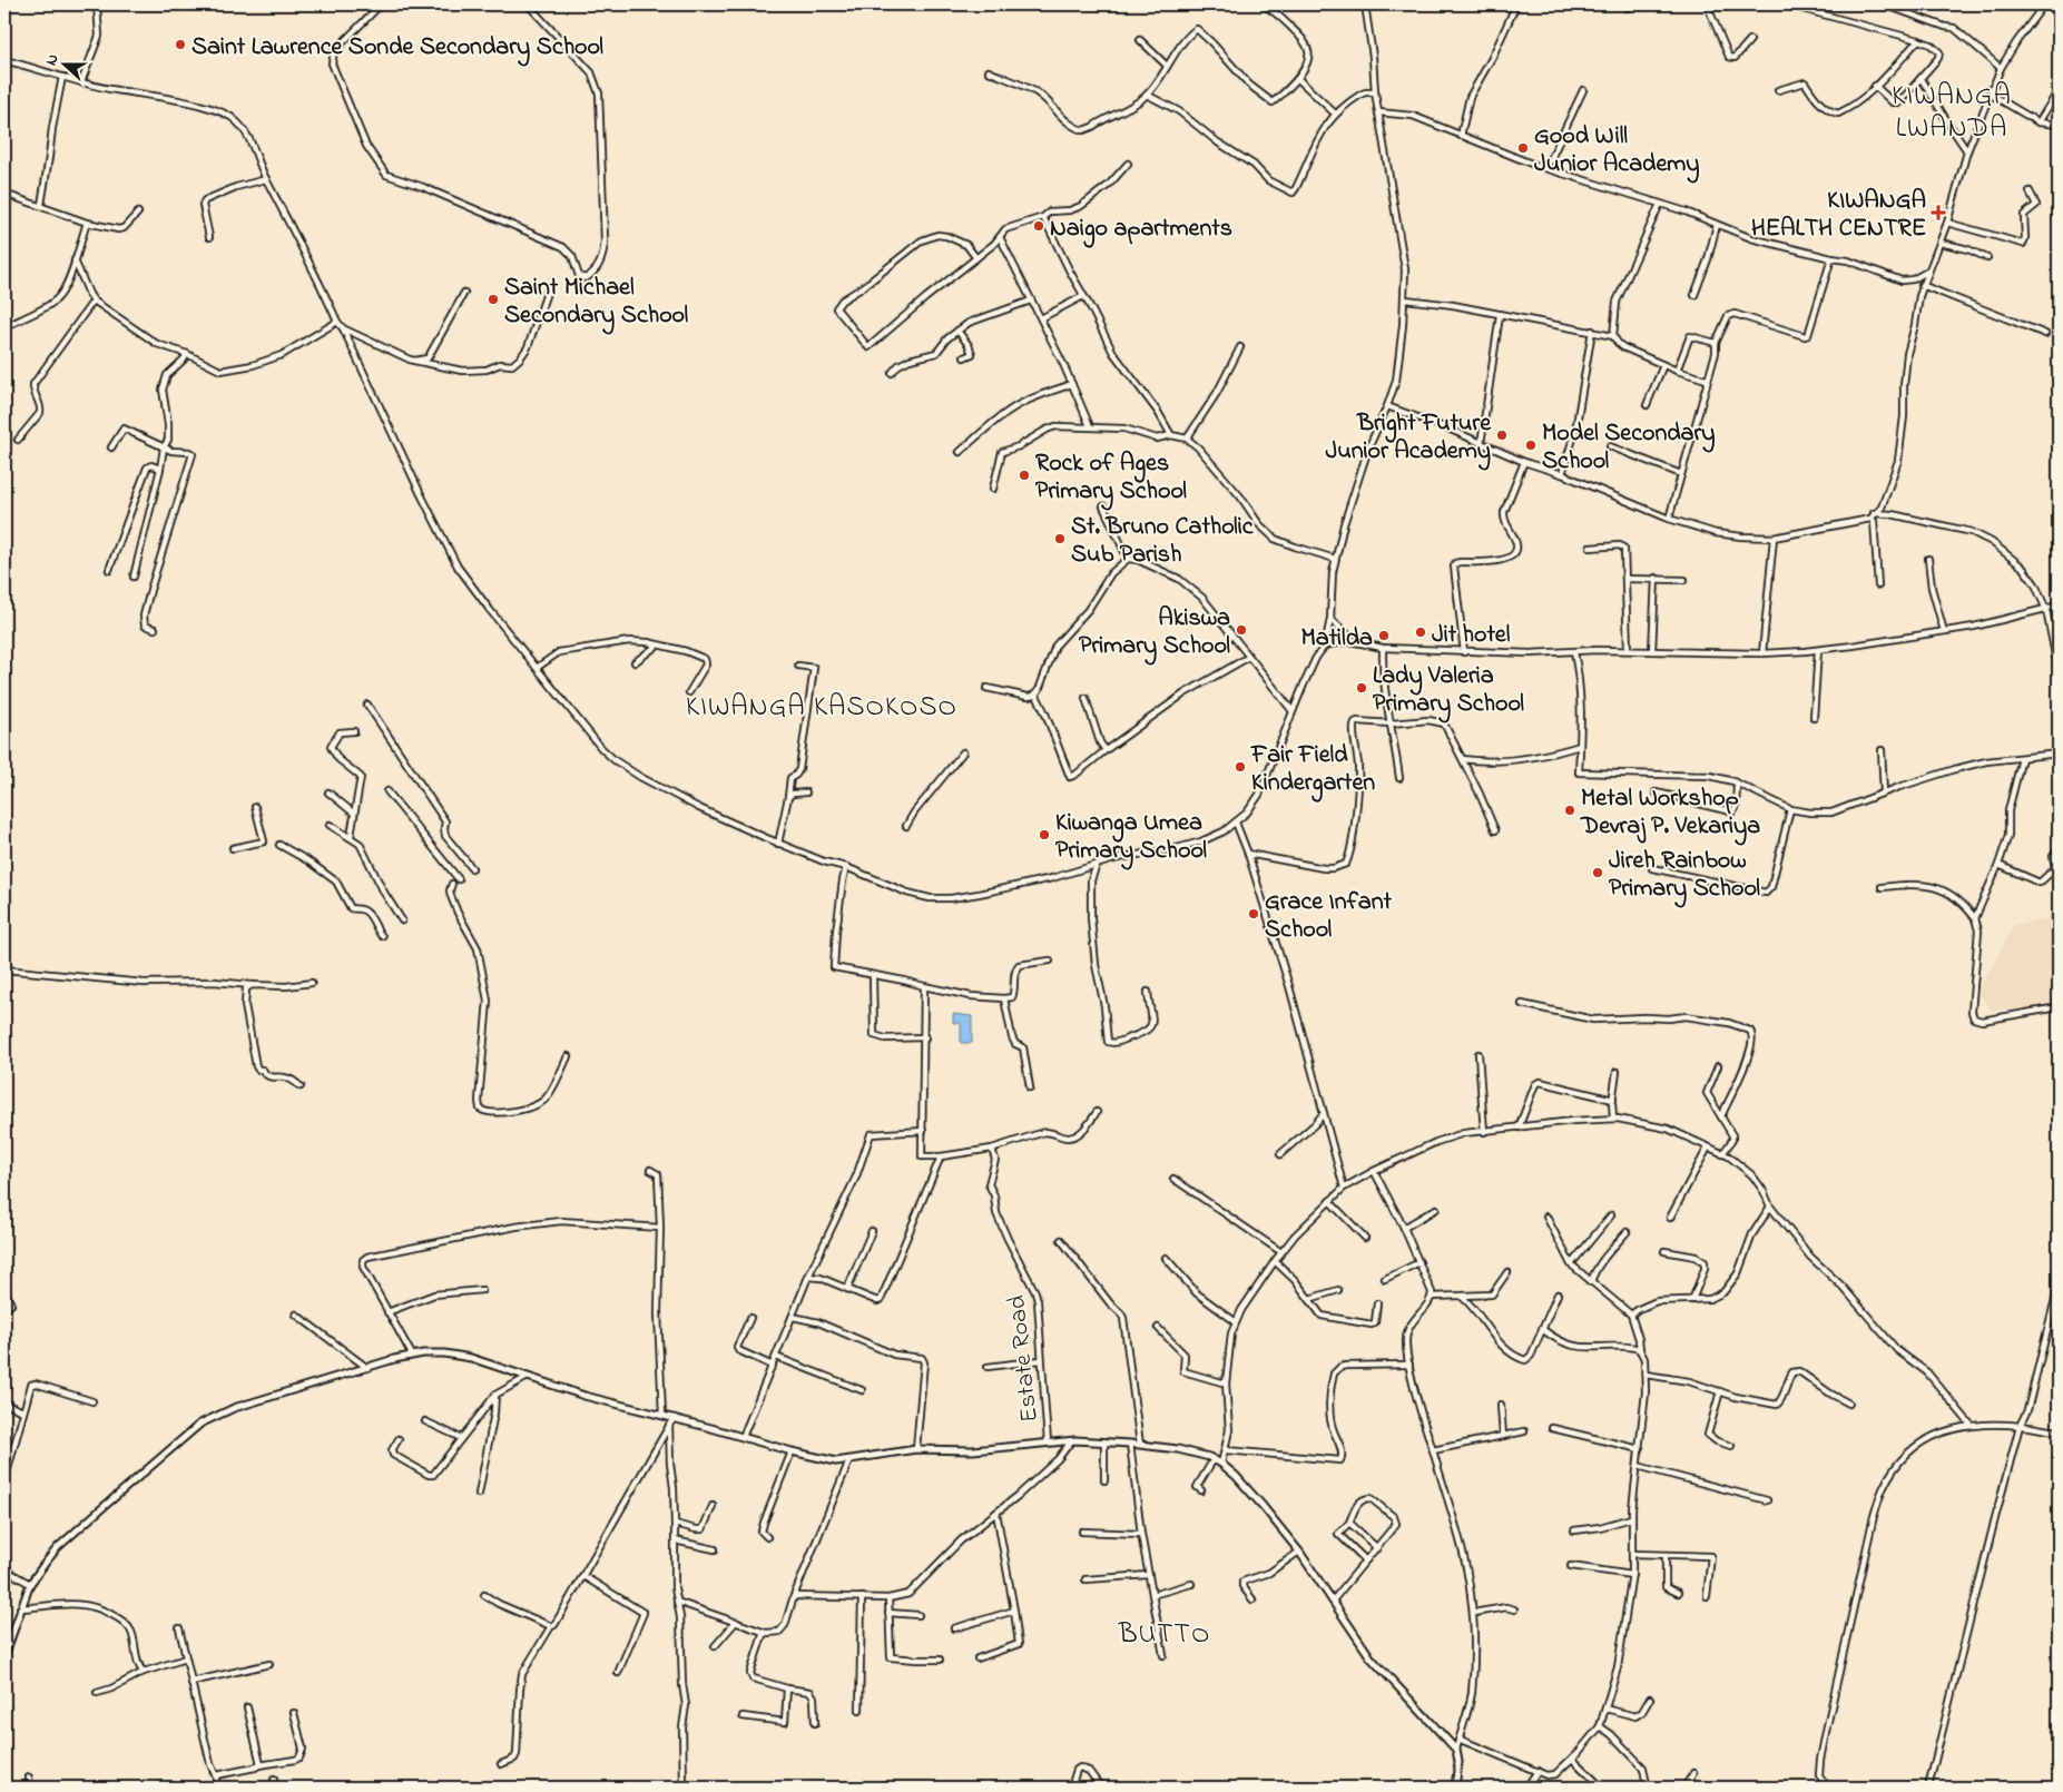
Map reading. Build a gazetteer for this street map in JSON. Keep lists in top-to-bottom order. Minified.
{"streets":{"street":["Estate Road"]},"districts":["KIWANGA LWANDA","KIWANGA KASOKOSO","BUTTO"],"places":{"other":["Saint Lawrence Sonde Secondary School","Good Will Junior Academy","Naigo apartments","Saint Michael Secondary School","Bright Future Junior Academy","Model Secondary School","Rock of Ages Primary School","St. Bruno Catholic Sub Parish","Akiswa Primary School","Jit hotel","Matilda","Lady Valeria Primary School","Fair Field Kindergarten","Metal Workshop Devraj P. Vekariya","Kiwanga Umea Primary School","Jireh Rainbow Primary School","Grace Infant School"],"health":["KIWANGA HEALTH CENTRE"]},"north":"left"}
